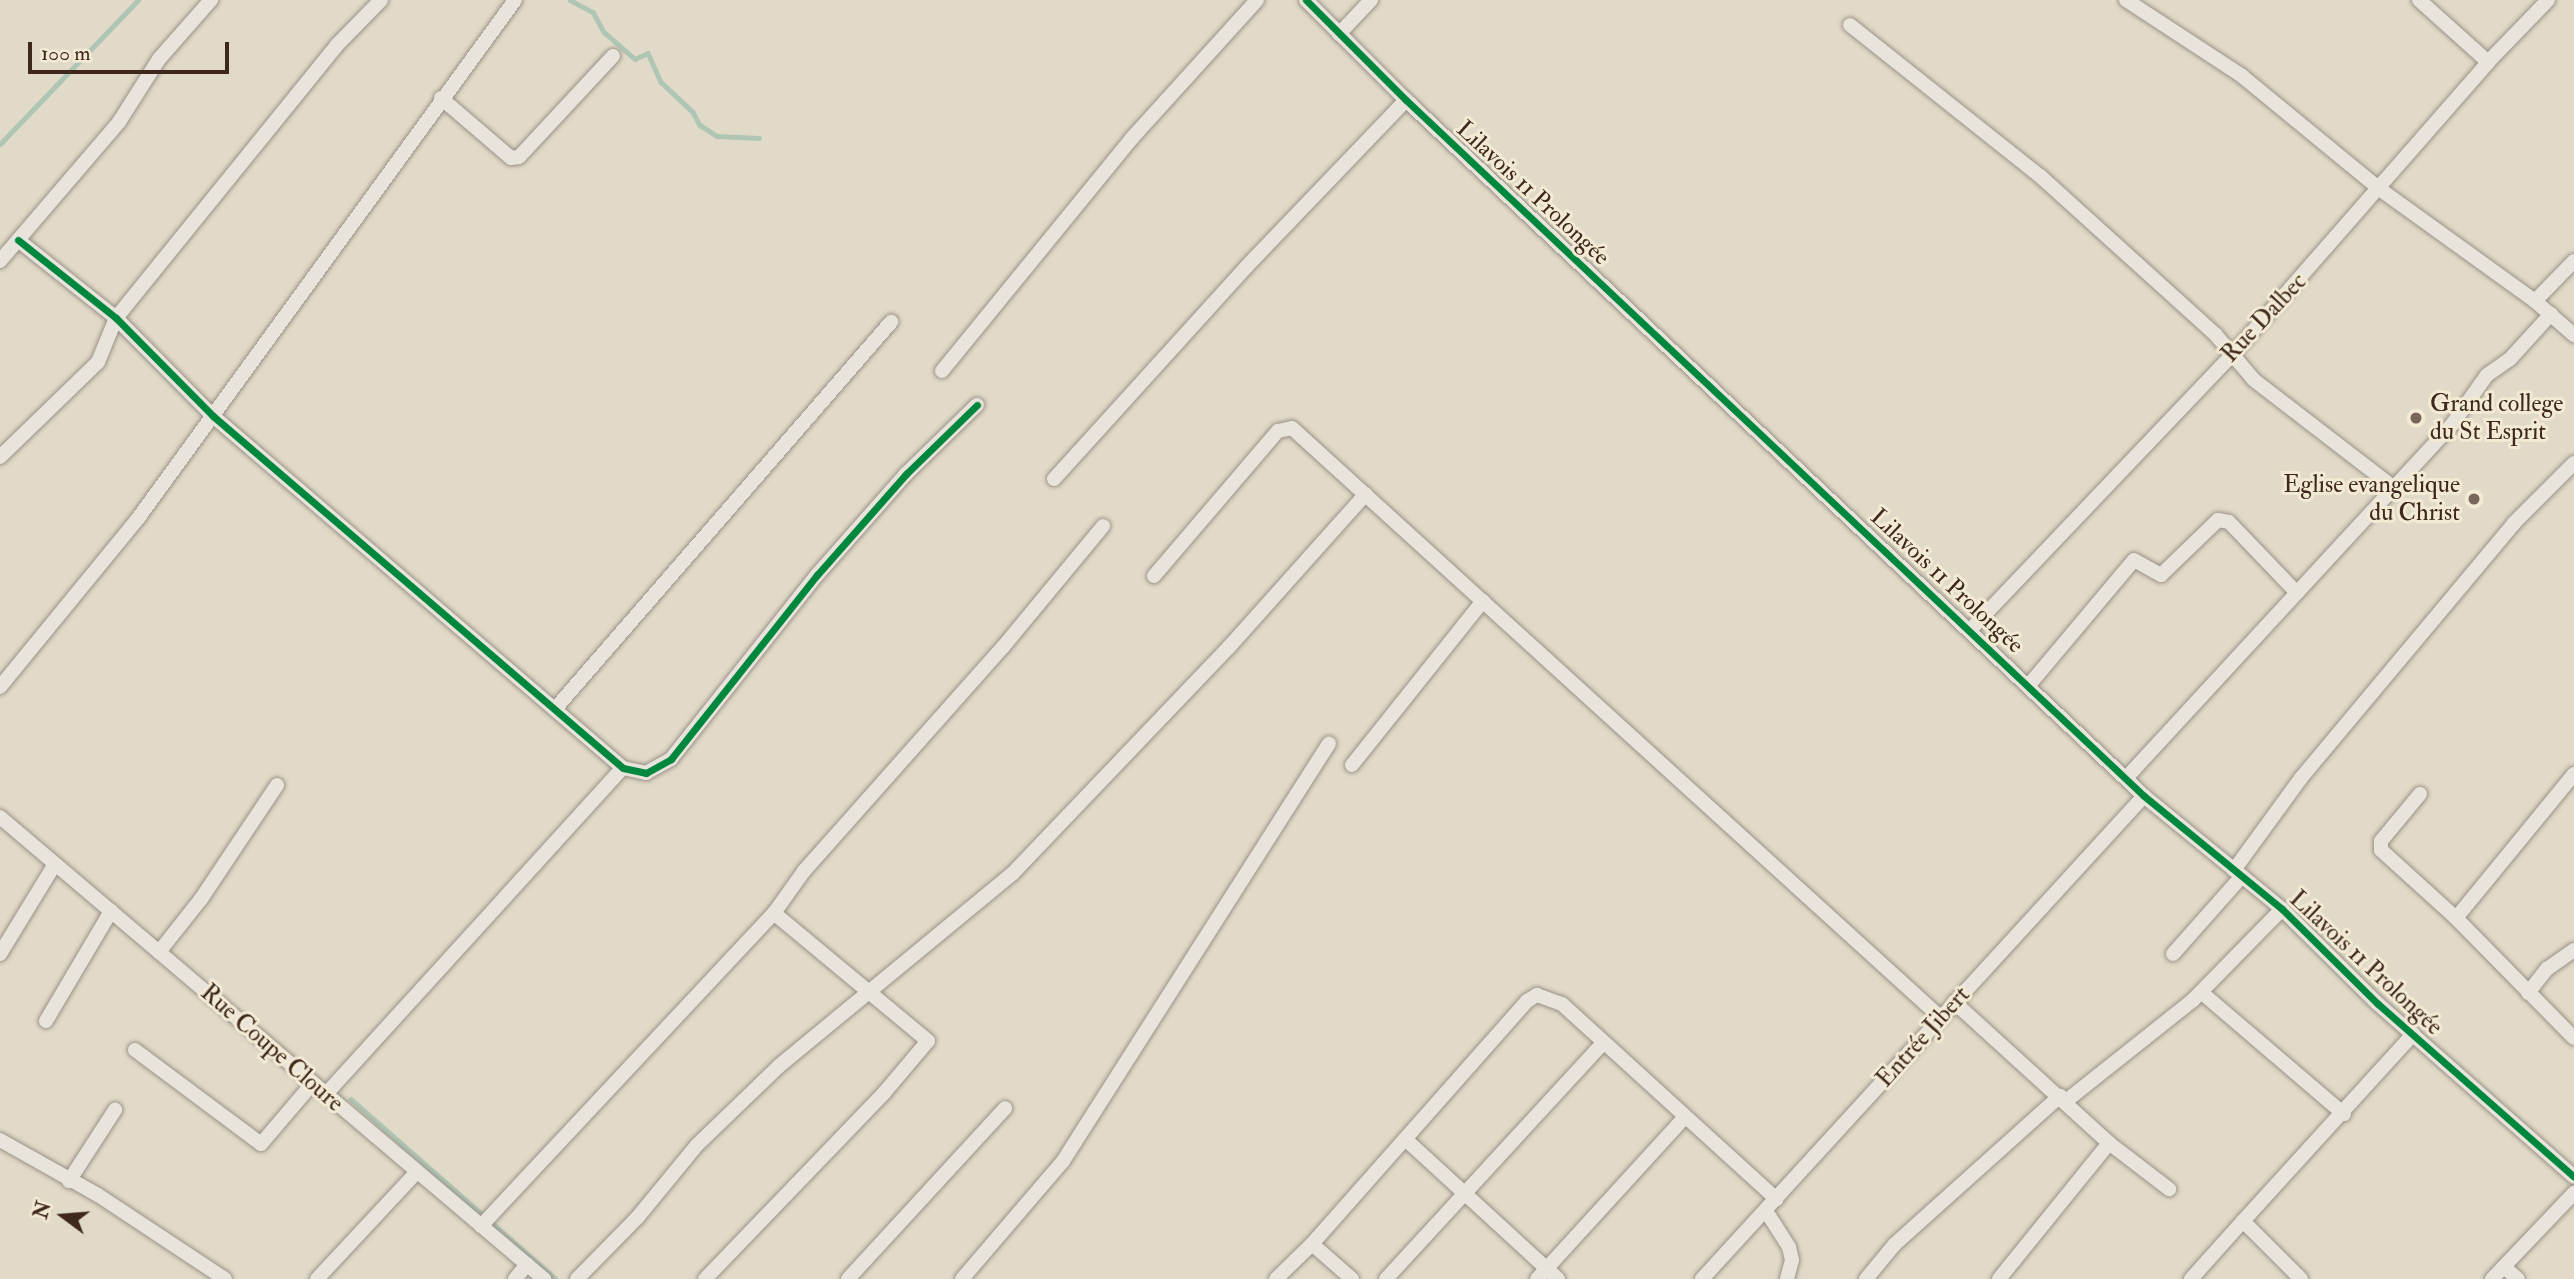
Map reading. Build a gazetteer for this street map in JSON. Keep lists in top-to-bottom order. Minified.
{"streets":{"street":["Lilavois 11 Prolongée","Rue Dalbec","Entrée Jibert","Rue Coupe Cloure"]},"crossings":[["Lilavois 11 Prolongée","Rue Dalbec"],["Lilavois 11 Prolongée","Entrée Jibert"]],"places":["Grand college du St Esprit","Eglise evangelique du Christ"],"scale_bar":"100 m","north":"left"}
